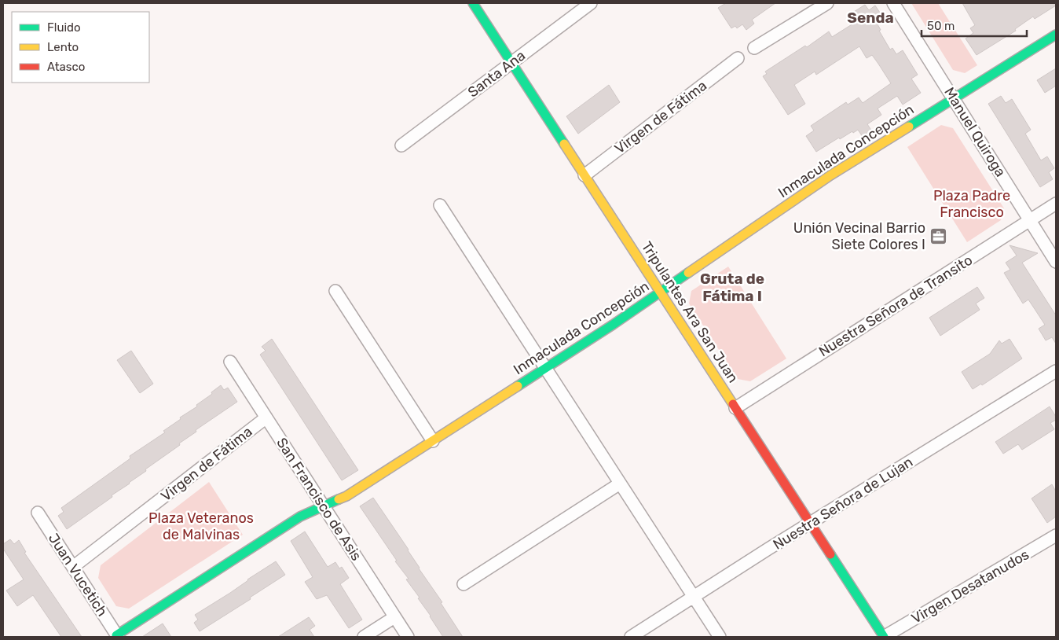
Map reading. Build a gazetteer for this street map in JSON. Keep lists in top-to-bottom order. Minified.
{"streets":{"street":["Santa Ana","Virgen de Fátima","Manuel Quiroga","Inmaculada Concepción","Nuestra Señora de Transito","Tripulantes Ara San Juan","San Francisco de Asis","Nuestra Señora de Lujan","Juan Vucetich","Virgen Desatanudos"]},"crossings":[["Santa Ana","Tripulantes Ara San Juan"],["Virgen de Fátima","Tripulantes Ara San Juan"],["Virgen de Fátima","San Francisco de Asis"],["Virgen de Fátima","Juan Vucetich"],["Manuel Quiroga","Inmaculada Concepción"],["Manuel Quiroga","Nuestra Señora de Transito"],["Inmaculada Concepción","Tripulantes Ara San Juan"],["Inmaculada Concepción","San Francisco de Asis"],["Inmaculada Concepción","Juan Vucetich"],["Nuestra Señora de Transito","Tripulantes Ara San Juan"],["Tripulantes Ara San Juan","Nuestra Señora de Lujan"],["Tripulantes Ara San Juan","Virgen Desatanudos"]],"districts":["Senda","Gruta de Fátima I"],"parks":["Plaza Padre Francisco","Plaza Veteranos de Malvinas"],"places":{"office":["Unión Vecinal Barrio Siete Colores I"]},"legend":["Fluido","Lento","Atasco"],"scale_bar":"50 m"}
